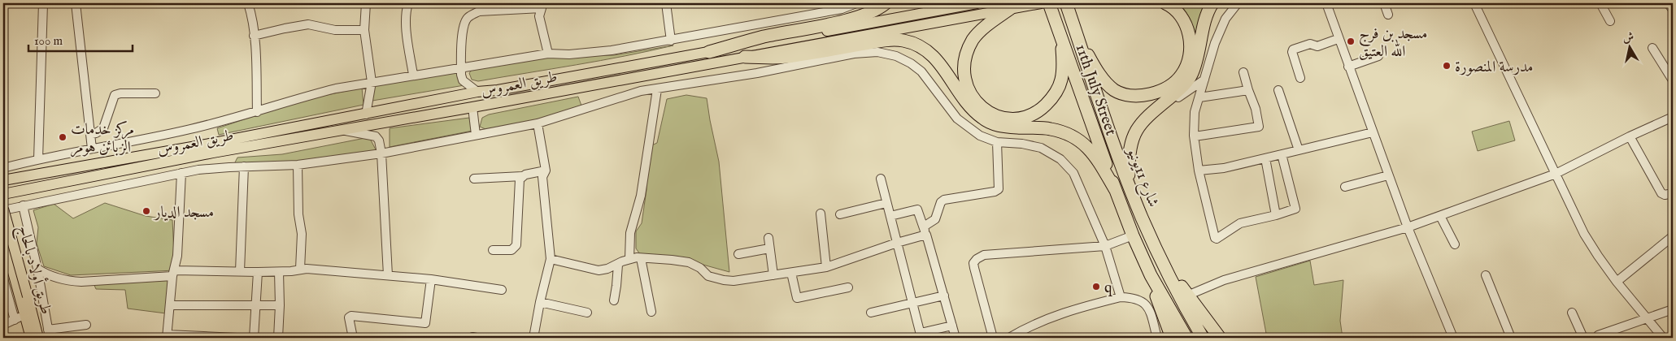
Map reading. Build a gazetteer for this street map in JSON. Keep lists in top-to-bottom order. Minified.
{"streets":{"highway":["11th July Street","شارع 11يونيو"],"main road":["طريق العمروس","طريق أولاد بالحاج"]},"places":["مسجد بن فرج الله العتيق","مدرسة المنصورة","مركز خدمات الزبائن هومر","مسجد الديار","q"],"scale_bar":"100 m","north":"top"}
